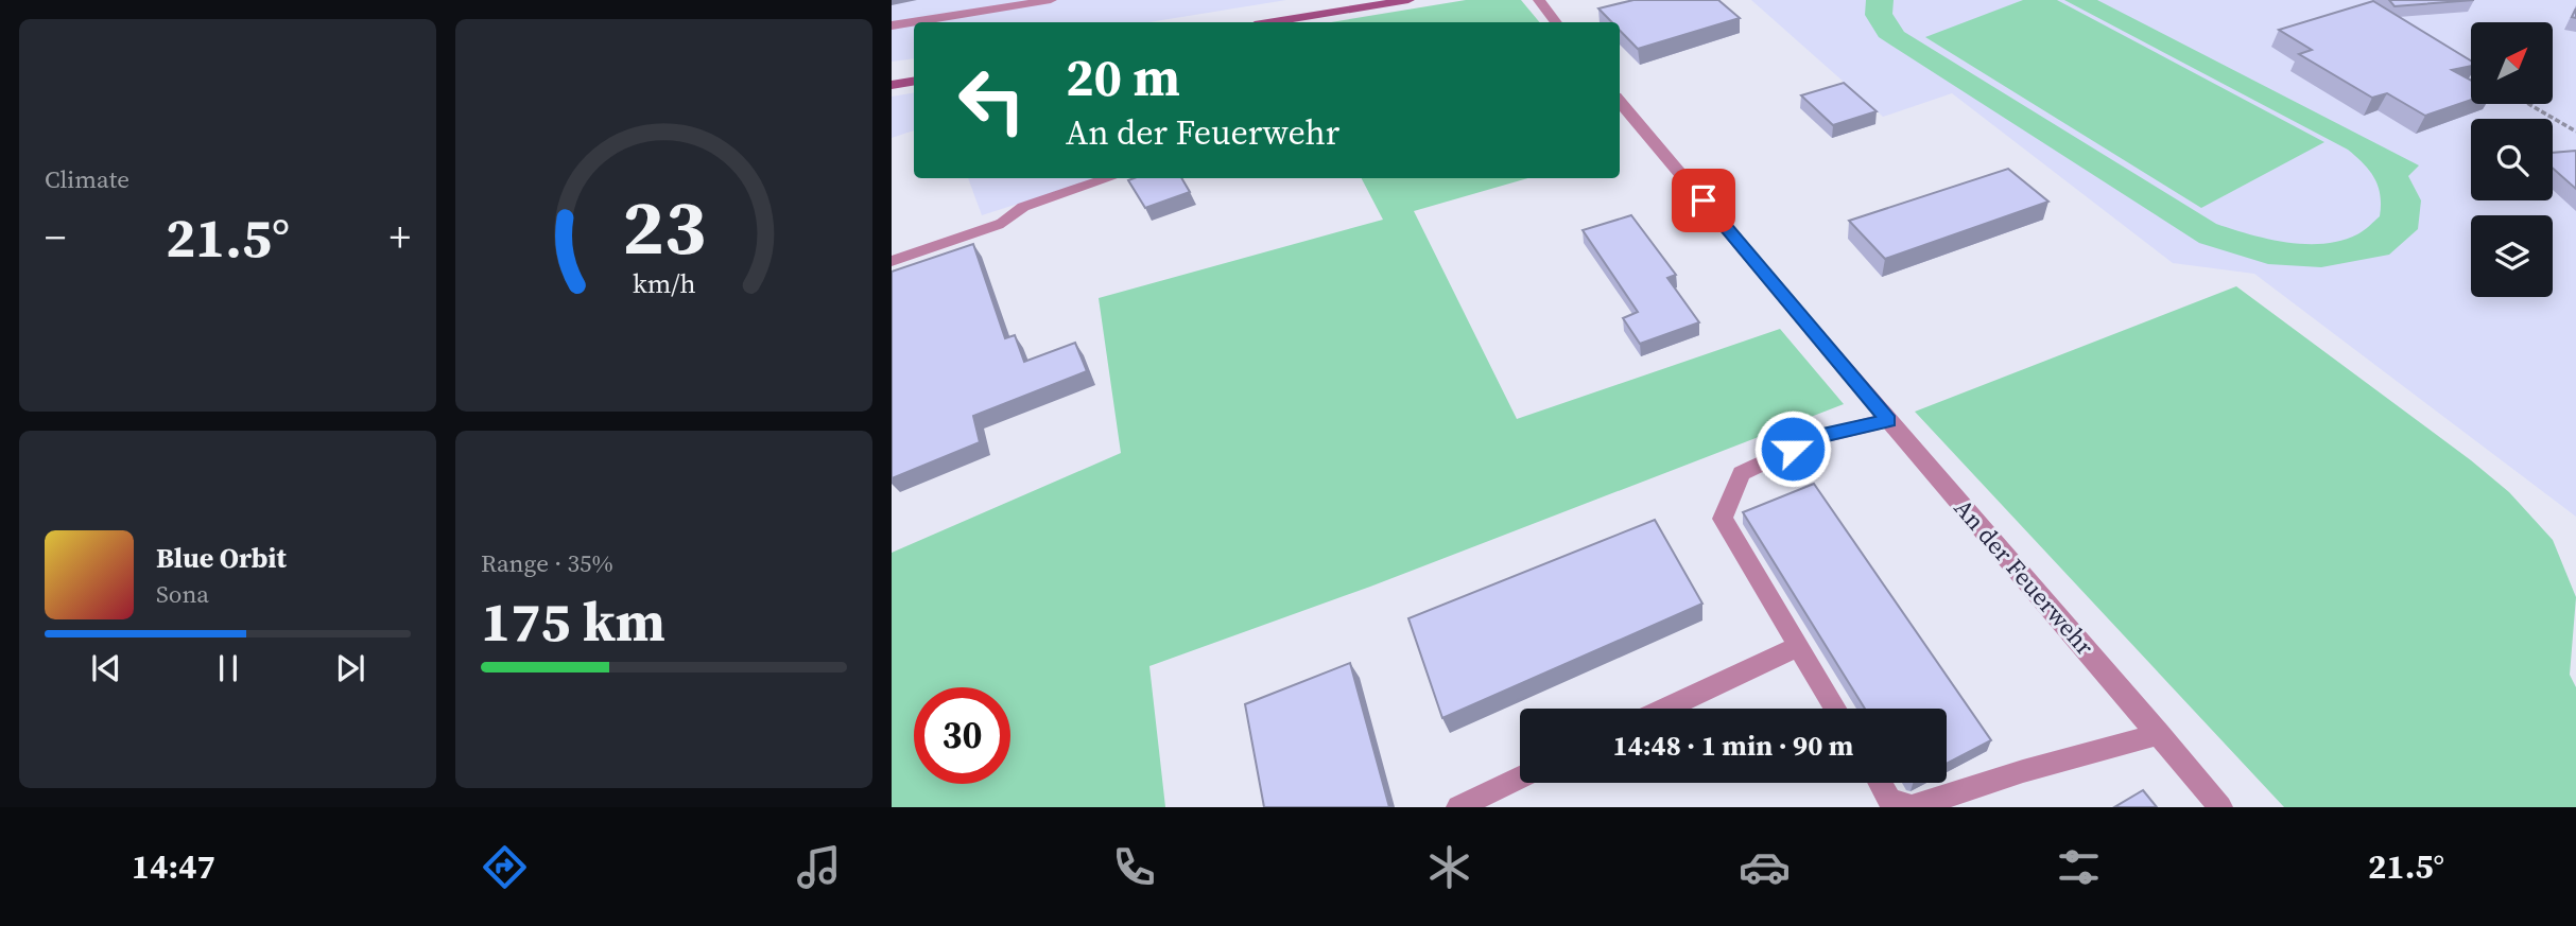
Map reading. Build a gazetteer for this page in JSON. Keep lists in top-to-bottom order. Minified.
{"streets":{"street":["An der Feuerwehr"]},"north":"top right","page":{"tile":["Climate",["Range · 35%","175 km"]],"turn":["20 m","An der Feuerwehr"],"heat":["−","21.5°","+"],"song":["Blue Orbit","Sona"],"limit":"30","trip":"14:48 · 1 min · 90 m","tabs":["14:47","21.5°"],"gauge":["23","km/h"]}}
